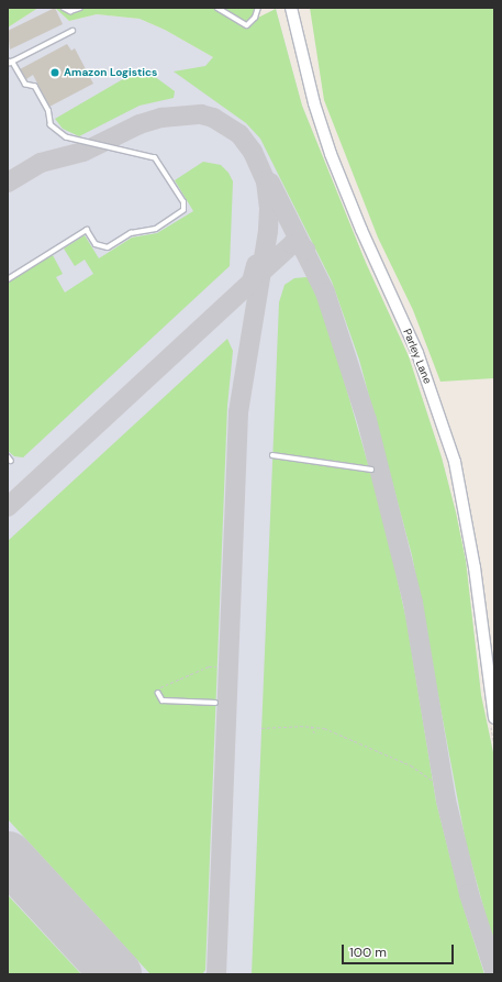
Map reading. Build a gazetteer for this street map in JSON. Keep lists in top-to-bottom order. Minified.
{"streets":{"main road":["Parley Lane"]},"places":["Amazon Logistics"],"scale_bar":"100 m"}
